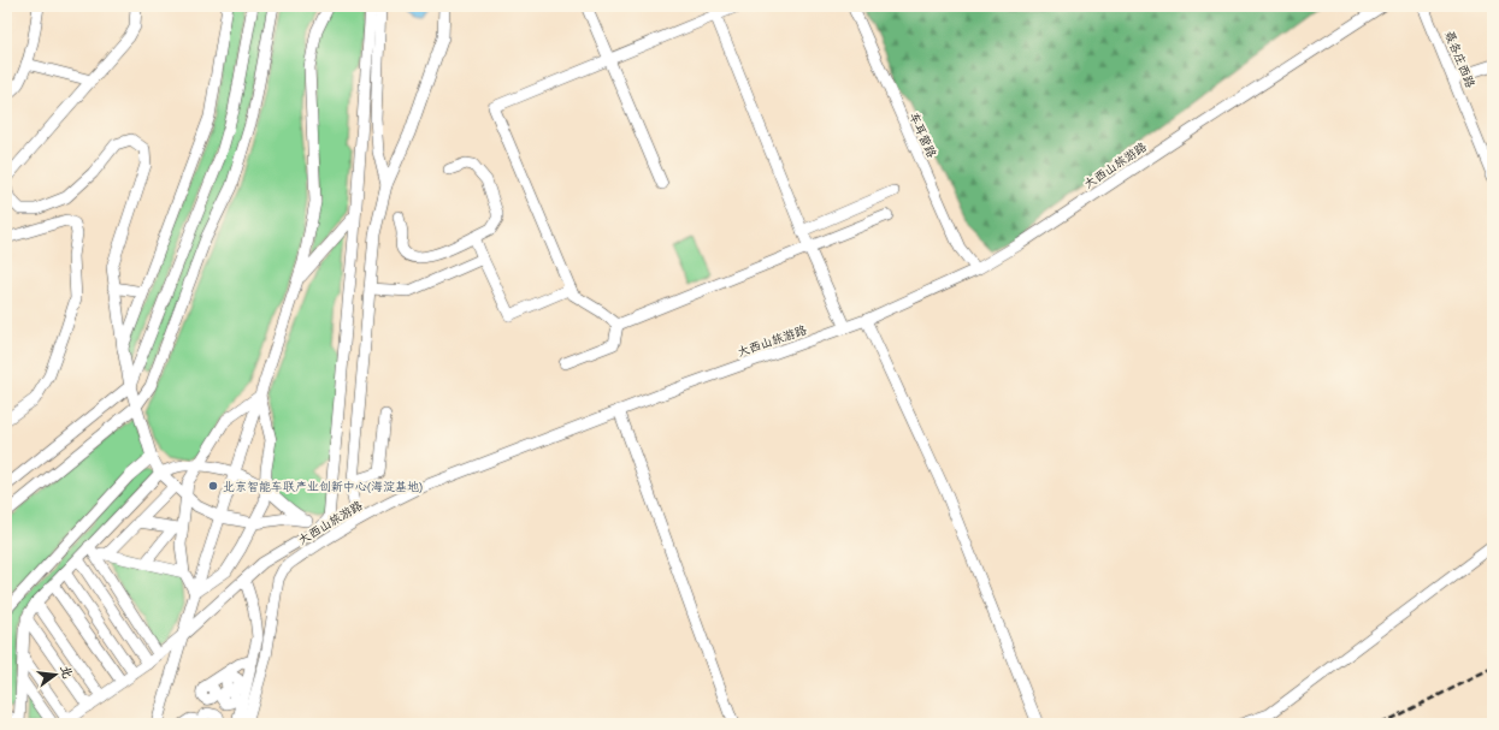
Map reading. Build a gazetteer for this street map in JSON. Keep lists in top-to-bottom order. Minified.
{"streets":{"street":["聂各庄西路","车耳营路","大西山旅游路"]},"crossings":[["车耳营路","大西山旅游路"]],"places":["北京智能车联产业创新中心(海淀基地)"],"north":"right"}
